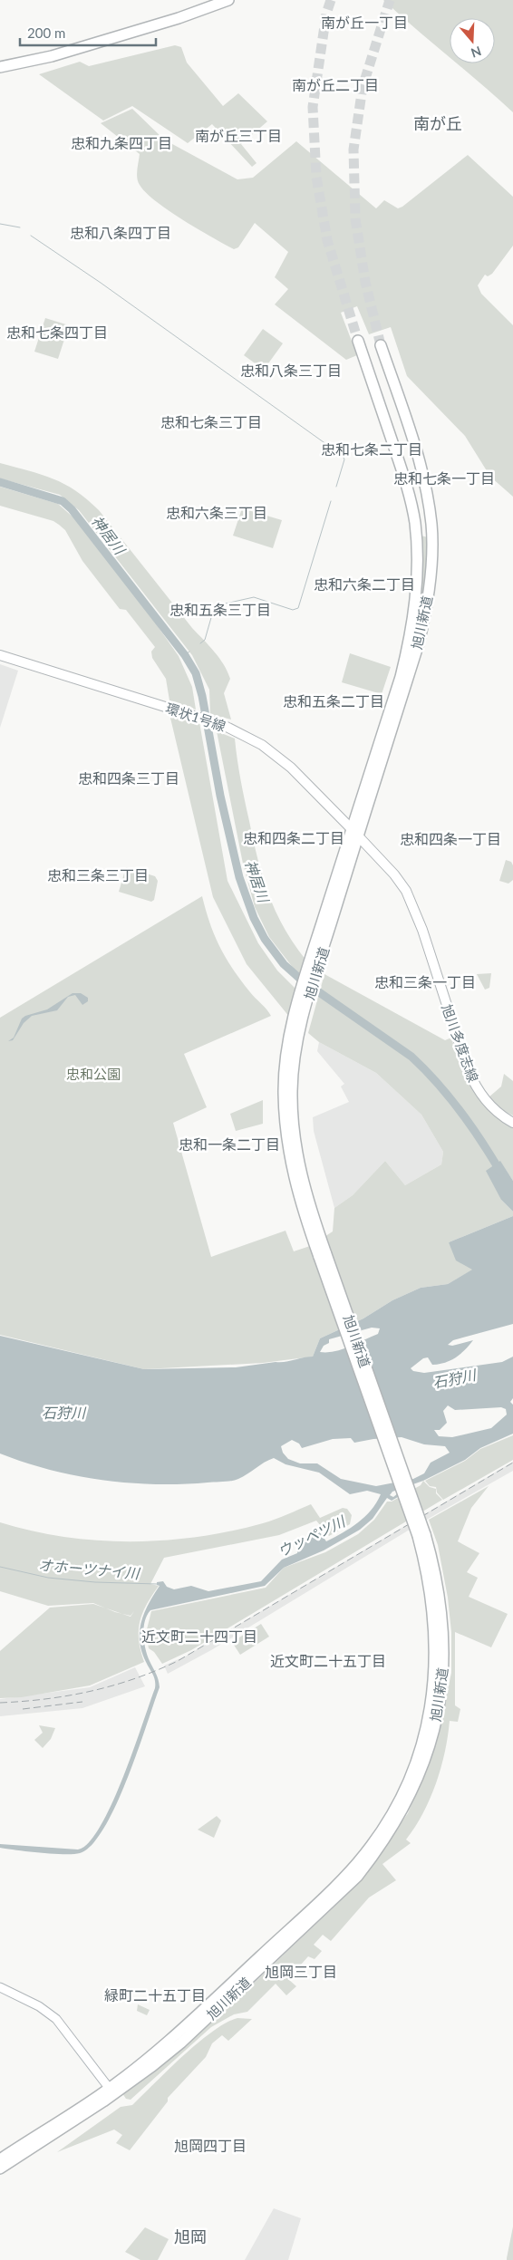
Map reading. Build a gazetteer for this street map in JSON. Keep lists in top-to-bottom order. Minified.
{"streets":{"highway":["旭川新道"],"main road":["環状1号線","旭川多度志線"]},"crossings":[["旭川新道","環状1号線"],["旭川新道","旭川多度志線"],["環状1号線","旭川多度志線"]],"districts":["南が丘一丁目","南が丘二丁目","南が丘","南が丘三丁目","忠和九条四丁目","忠和八条四丁目","忠和七条四丁目","忠和八条三丁目","忠和七条三丁目","忠和七条二丁目","忠和七条一丁目","忠和六条三丁目","忠和六条二丁目","忠和五条三丁目","忠和五条二丁目","忠和四条三丁目","忠和四条二丁目","忠和四条一丁目","忠和三条三丁目","忠和三条一丁目","忠和一条二丁目","近文町二十四丁目","近文町二十五丁目","旭岡三丁目","緑町二十五丁目","旭岡四丁目","旭岡"],"water":["神居川","石狩川","ウッペツ川","オホーツナイ川"],"parks":["忠和公園"],"scale_bar":"200 m","north":"bottom"}
